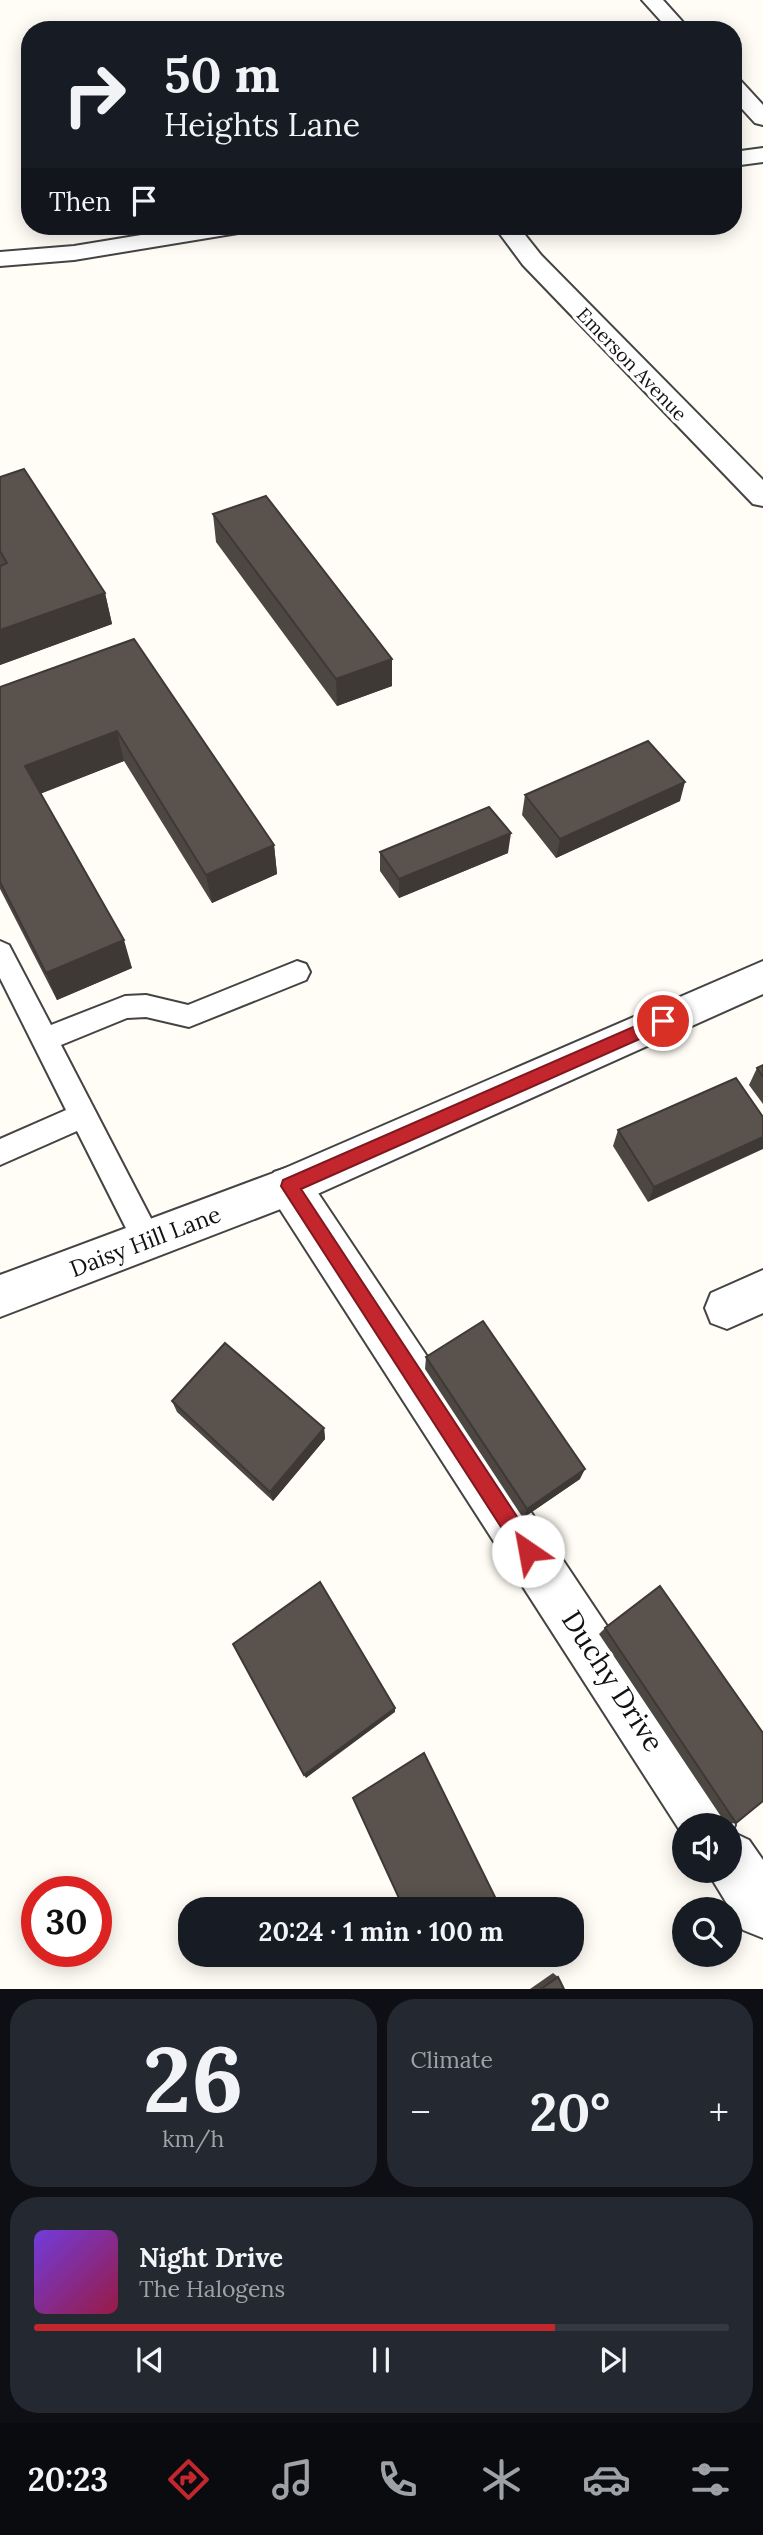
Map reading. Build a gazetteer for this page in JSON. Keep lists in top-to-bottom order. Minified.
{"streets":{"street":["Emerson Avenue","Daisy Hill Lane","Duchy Drive"]},"crossings":[["Daisy Hill Lane","Duchy Drive"]],"page":{"turn":["50 m","Heights Lane"],"then":"Then","limit":"30","trip":"20:24 · 1 min · 100 m","tile":[["26","km/h"],"Climate"],"heat":["−","20°","+"],"song":["Night Drive","The Halogens"],"tabs":"20:23"}}
